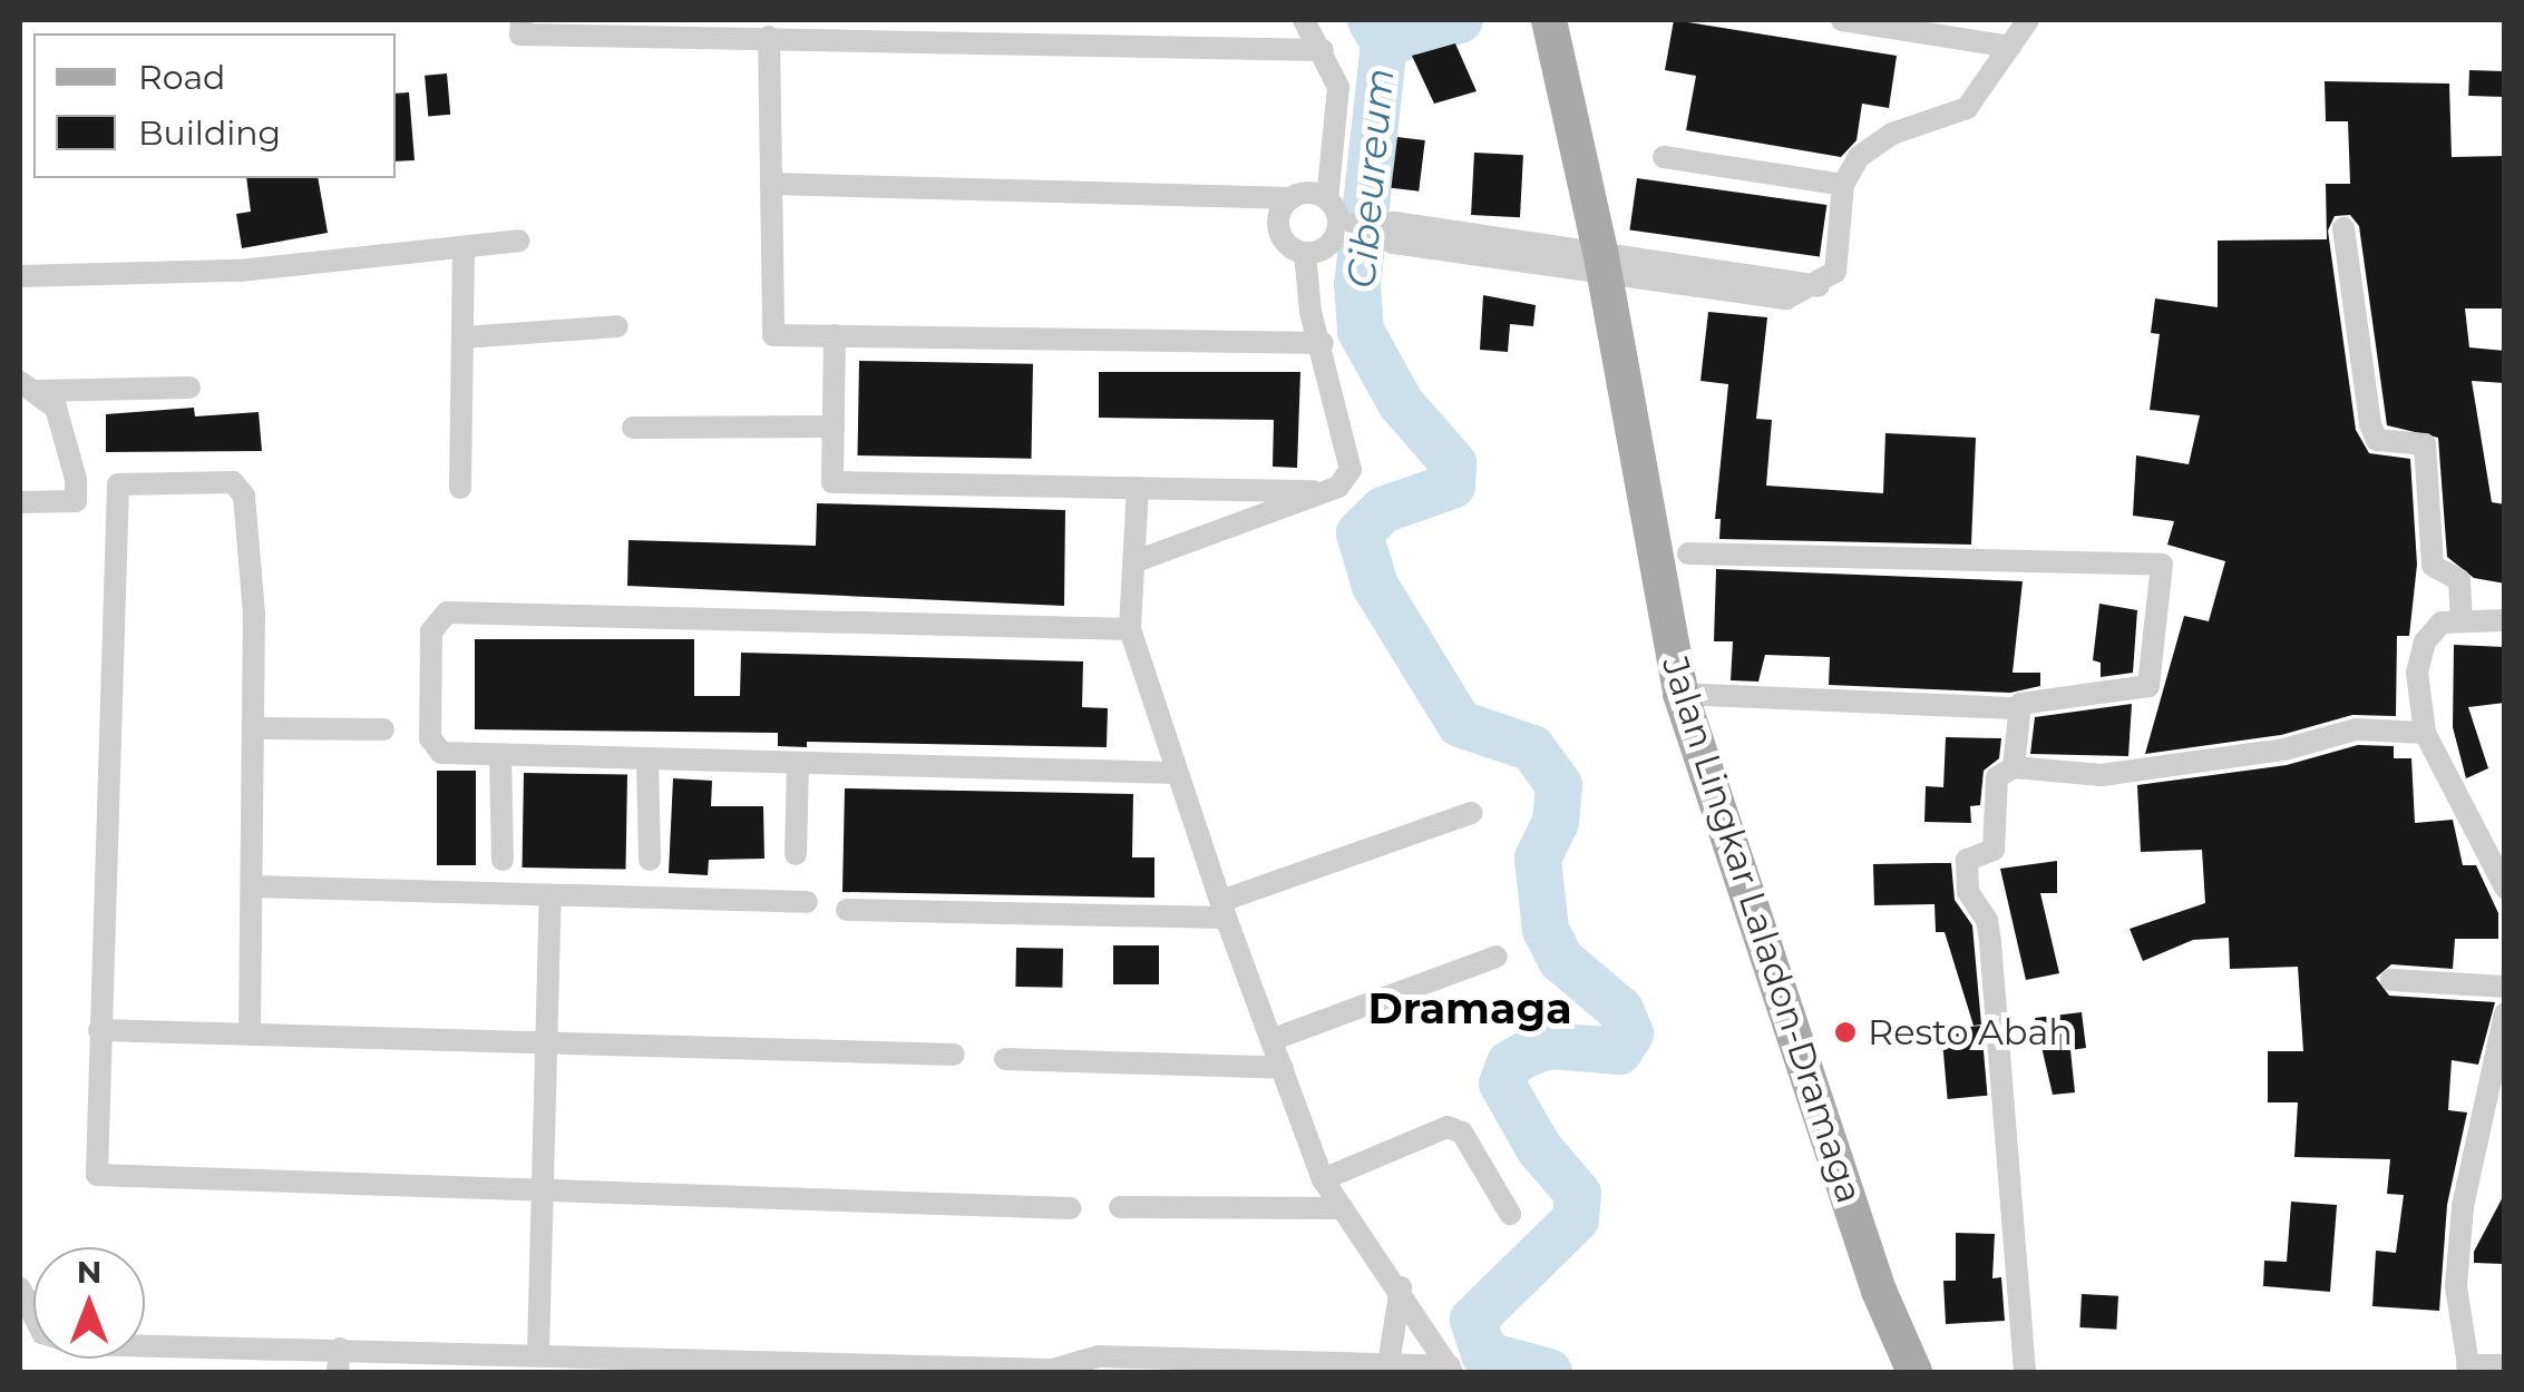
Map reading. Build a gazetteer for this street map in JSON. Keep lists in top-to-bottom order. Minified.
{"streets":{"main road":["Jalan Lingkar Laladon-Dramaga"]},"districts":["Dramaga"],"water":["Cibeureum"],"places":["Resto Abah"],"legend":["Road","Building"],"north":"top"}
